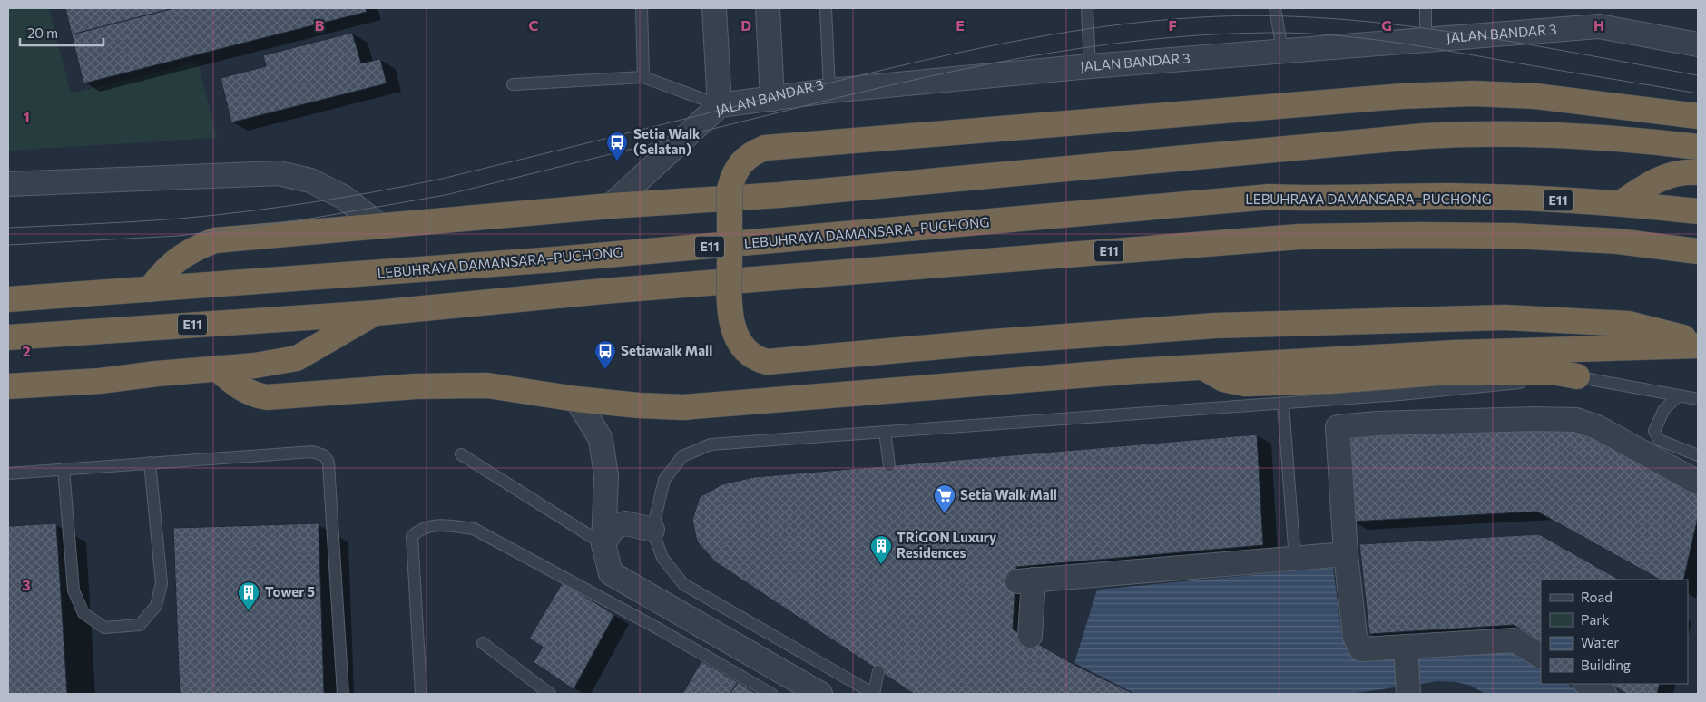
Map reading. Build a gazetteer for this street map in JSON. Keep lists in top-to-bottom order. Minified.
{"streets":{"highway":["LEBUHRAYA DAMANSARA–PUCHONG","E11"],"street":["JALAN BANDAR 3"]},"places":{"bus stop":["Setia Walk (Selatan)","Setiawalk Mall"],"supermarket":["Setia Walk Mall"],"building":["TRiGON Luxury Residences","Tower 5"]},"legend":["Road","Park","Water","Building"],"scale_bar":"20 m","grid":{"columns":["B","C","D","E","F","G","H"],"rows":["1","2","3"]}}
